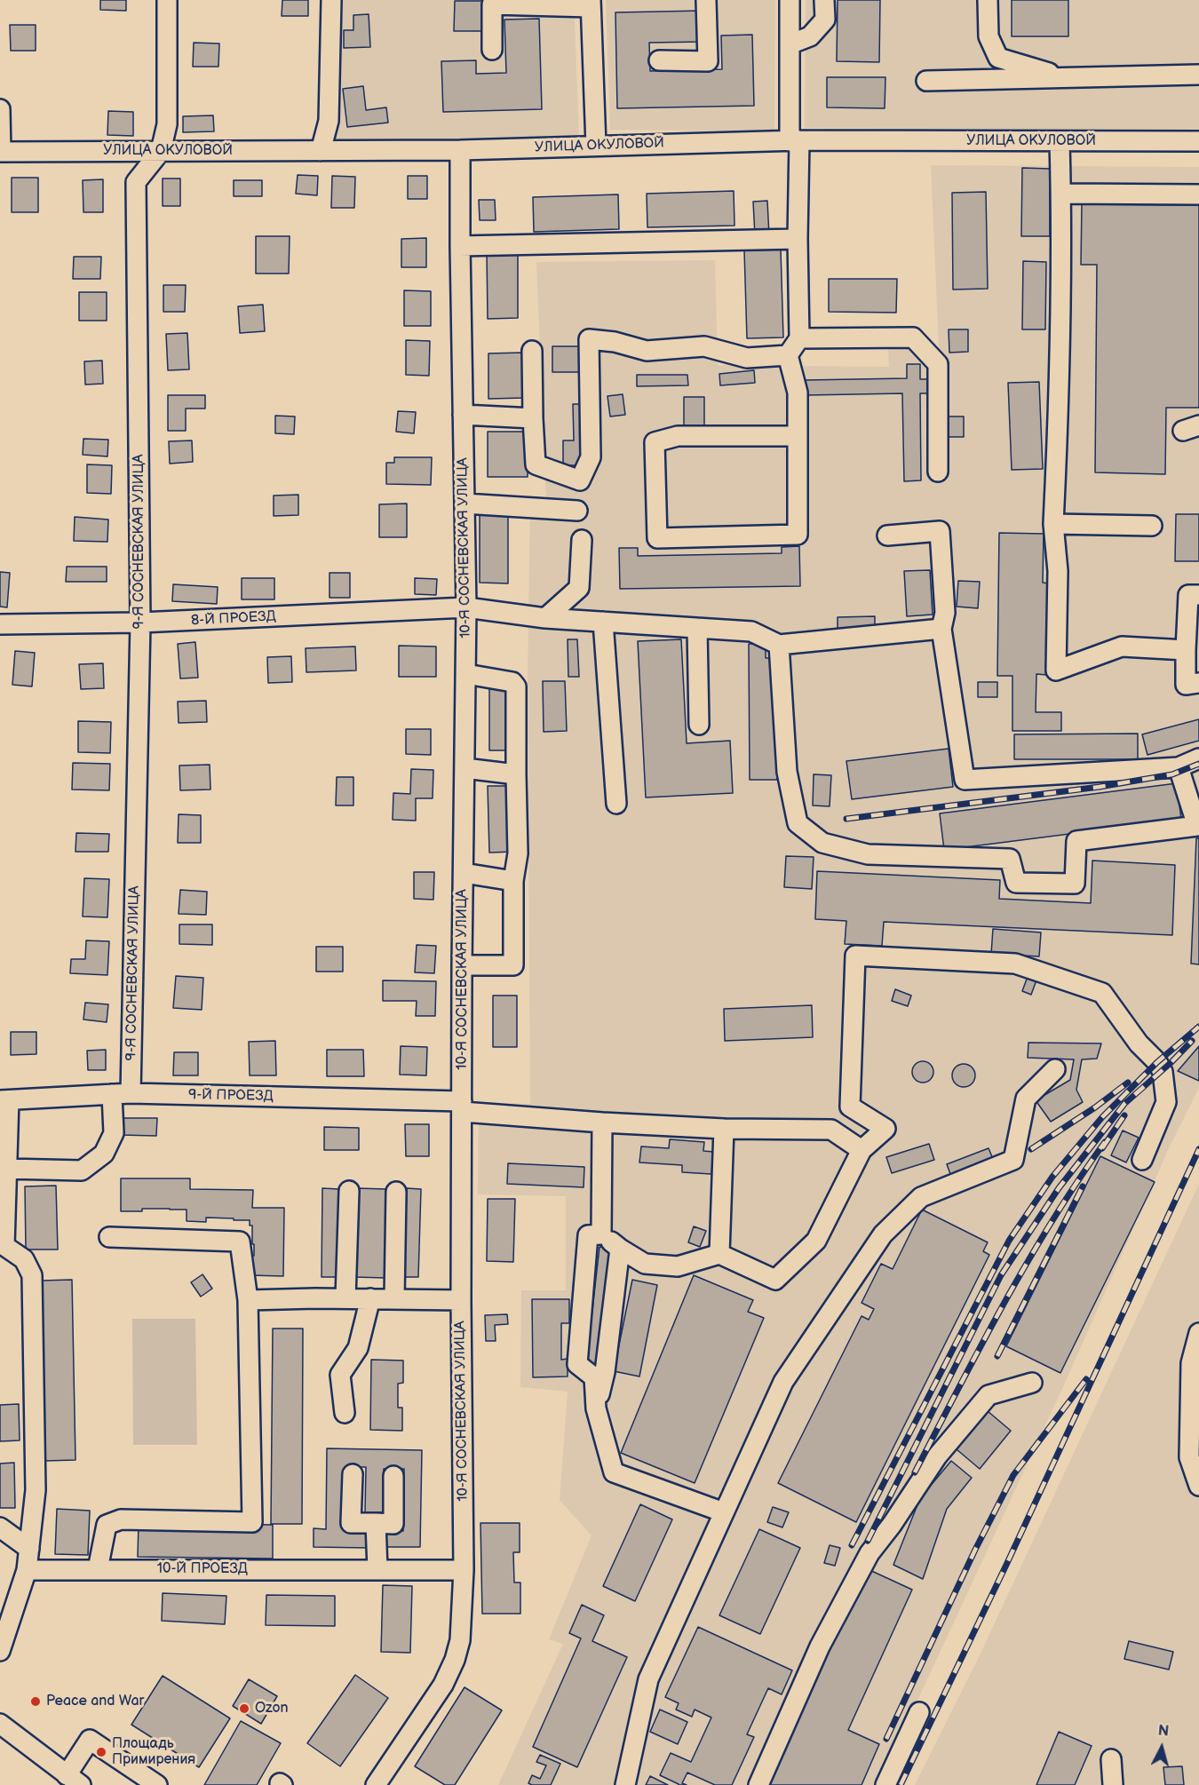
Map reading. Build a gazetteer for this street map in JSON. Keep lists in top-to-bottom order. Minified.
{"streets":{"street":["УЛИЦА ОКУЛОВОЙ","9-Я СОСНЕВСКАЯ УЛИЦА","10-Я СОСНЕВСКАЯ УЛИЦА","8-Й ПРОЕЗД","9-Й ПРОЕЗД","10-Й ПРОЕЗД"]},"crossings":[["УЛИЦА ОКУЛОВОЙ","9-Я СОСНЕВСКАЯ УЛИЦА"],["УЛИЦА ОКУЛОВОЙ","10-Я СОСНЕВСКАЯ УЛИЦА"],["9-Я СОСНЕВСКАЯ УЛИЦА","8-Й ПРОЕЗД"],["9-Я СОСНЕВСКАЯ УЛИЦА","9-Й ПРОЕЗД"],["10-Я СОСНЕВСКАЯ УЛИЦА","8-Й ПРОЕЗД"],["10-Я СОСНЕВСКАЯ УЛИЦА","9-Й ПРОЕЗД"],["10-Я СОСНЕВСКАЯ УЛИЦА","10-Й ПРОЕЗД"]],"places":["Peace and War","Ozon","Площадь Примирения"],"north":"top"}
